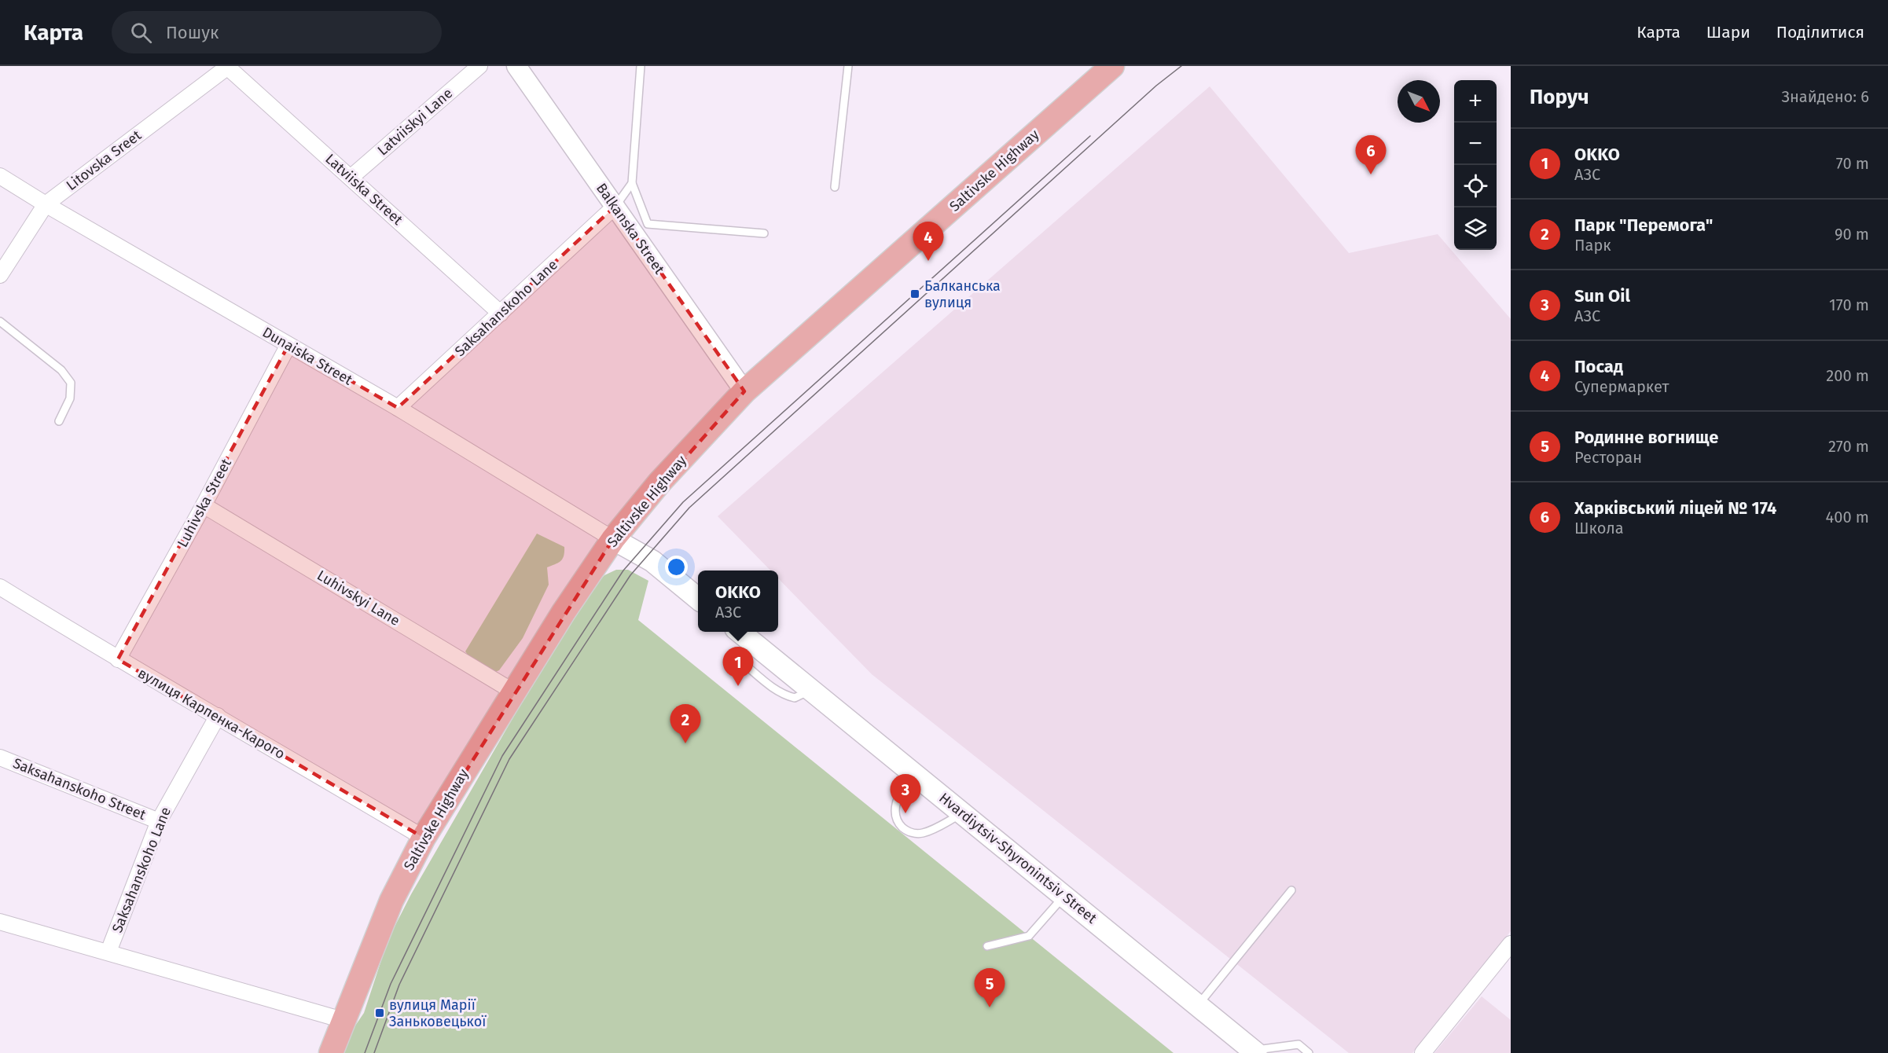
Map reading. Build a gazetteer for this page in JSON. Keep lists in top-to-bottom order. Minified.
{"streets":{"main road":["Saltivske Highway","Hvardiytsiv-Shyronintsiv Street"],"street":["Latviiskyi Lane","Litovska Sreet","Latviiska Street","Balkanska Street","Saksahanskoho Lane","Dunaiska Street","Luhivska Street","Luhivskyi Lane","вулиця Карпенка-Карого","Saksahanskoho Street"]},"crossings":[["Latviiskyi Lane","Latviiska Street"],["Litovska Sreet","Latviiska Street"],["Litovska Sreet","Dunaiska Street"],["Saltivske Highway","Balkanska Street"],["Saltivske Highway","Dunaiska Street"],["Saltivske Highway","Luhivskyi Lane"],["Saltivske Highway","вулиця Карпенка-Карого"],["Latviiska Street","Saksahanskoho Lane"],["Balkanska Street","Saksahanskoho Lane"],["Saksahanskoho Lane","Dunaiska Street"],["Saksahanskoho Lane","вулиця Карпенка-Карого"],["Saksahanskoho Lane","Saksahanskoho Street"],["Dunaiska Street","Luhivska Street"],["Luhivska Street","Luhivskyi Lane"],["Luhivska Street","вулиця Карпенка-Карого"]],"places":{"transit":["Балканська вулиця","вулиця Марії Заньковецької"]},"north":"bottom right","page":{"header":"Карта","search":"Пошук","nav":["Карта","Шари","Поділитися"],"heading":["Поруч","Знайдено: 6"],"map_buttons":["+","−"],"list":[{"mark":"1","name":"OKKO","note":"АЗС","value":"70 m"},{"mark":"2","name":"Парк \"Перемога\"","note":"Парк","value":"90 m"},{"mark":"3","name":"Sun Oil","note":"АЗС","value":"170 m"},{"mark":"4","name":"Посад","note":"Супермаркет","value":"200 m"},{"mark":"5","name":"Родинне вогнище","note":"Ресторан","value":"270 m"},{"mark":"6","name":"Харківський ліцей № 174","note":"Школа","value":"400 m"}],"pins":["6","4","1","2","3","5"],"popup":["OKKO","АЗС"]}}
